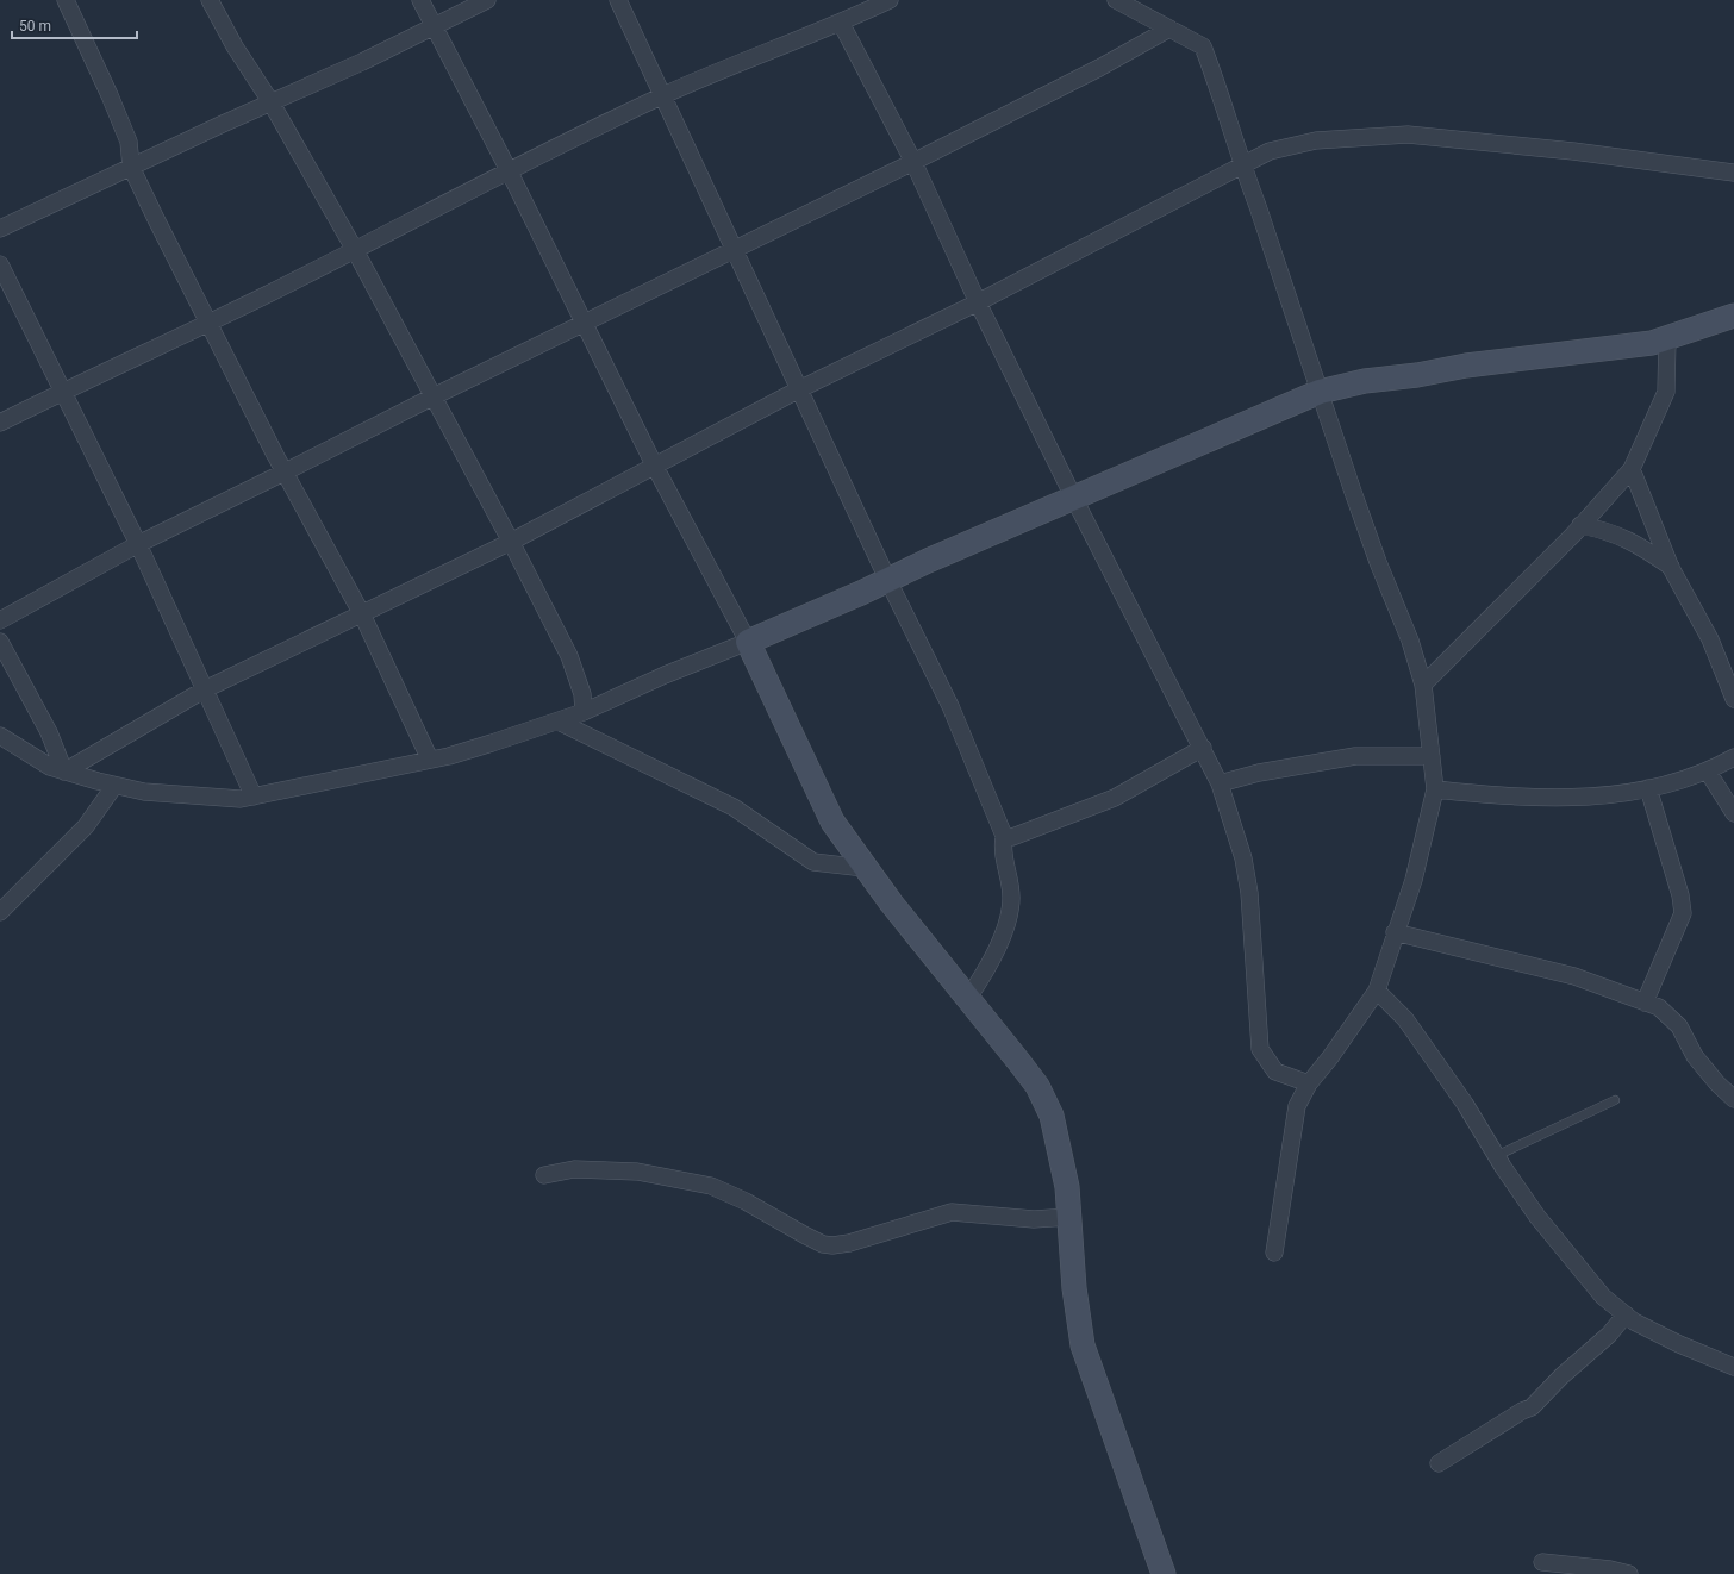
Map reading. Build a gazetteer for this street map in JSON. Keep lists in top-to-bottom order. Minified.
{"scale_bar":"50 m"}
